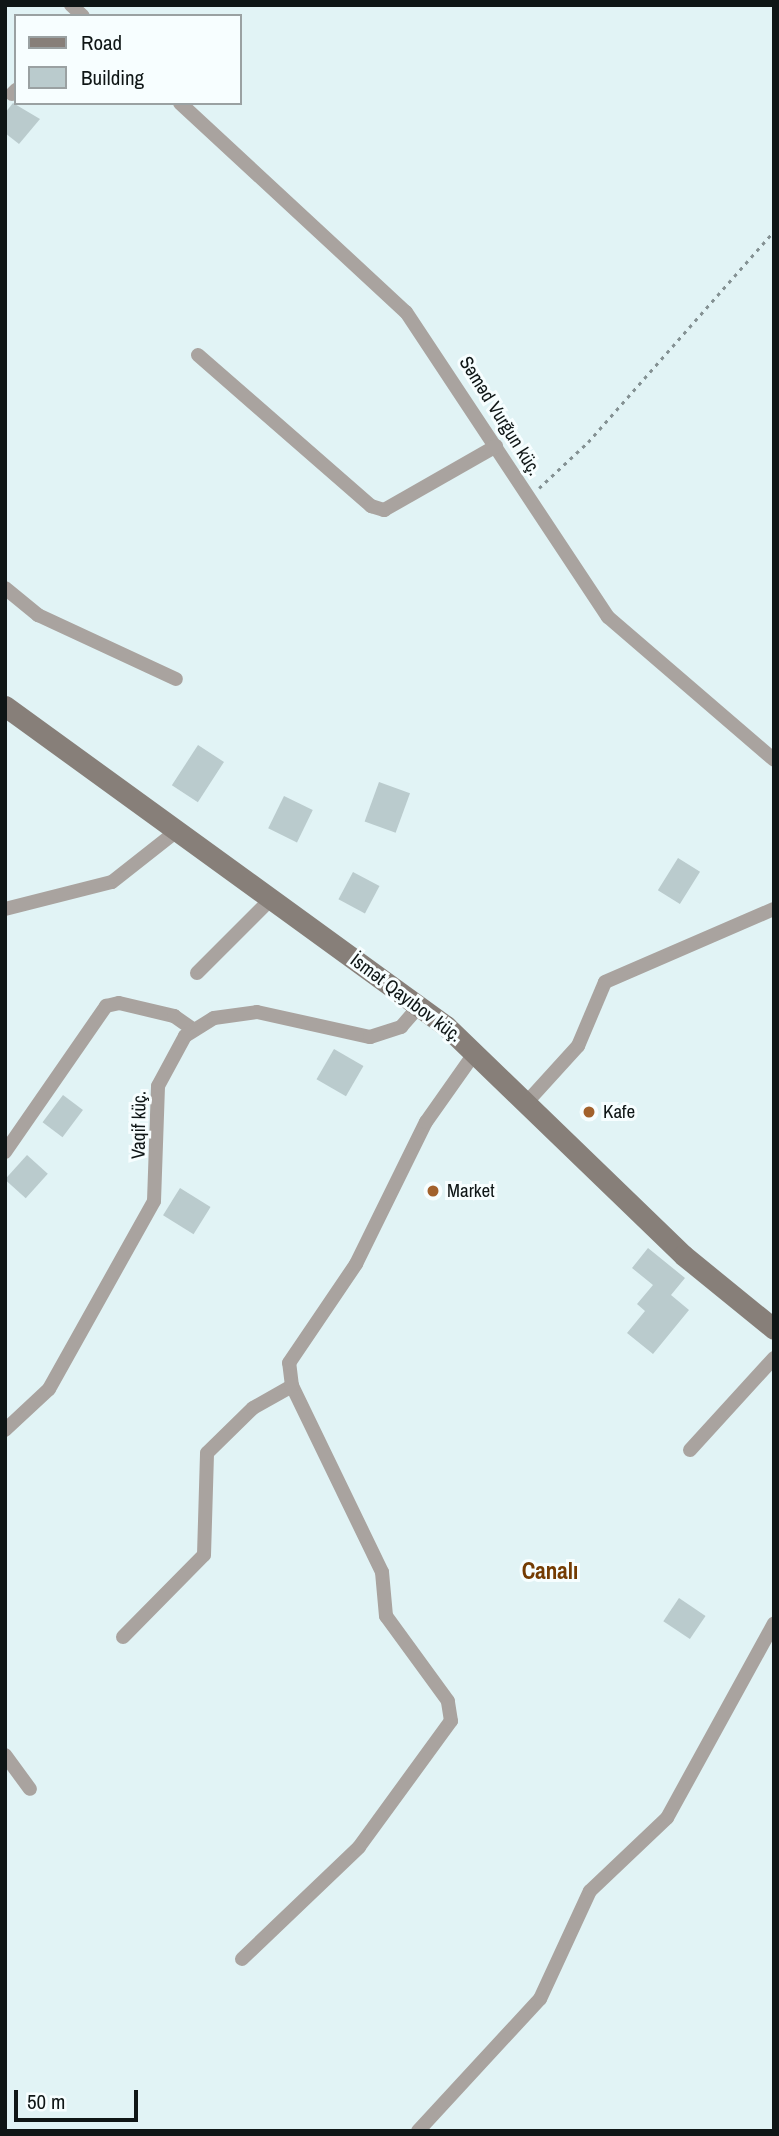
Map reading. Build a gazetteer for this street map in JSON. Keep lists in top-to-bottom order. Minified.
{"streets":{"street":["Səməd Vurğun küç.","İsmət Qayıbov küç.","Vaqif küç."]},"crossings":[["İsmət Qayıbov küç.","Vaqif küç."]],"districts":["Canalı"],"places":["Kafe","Market"],"legend":["Road","Building"],"scale_bar":"50 m"}
